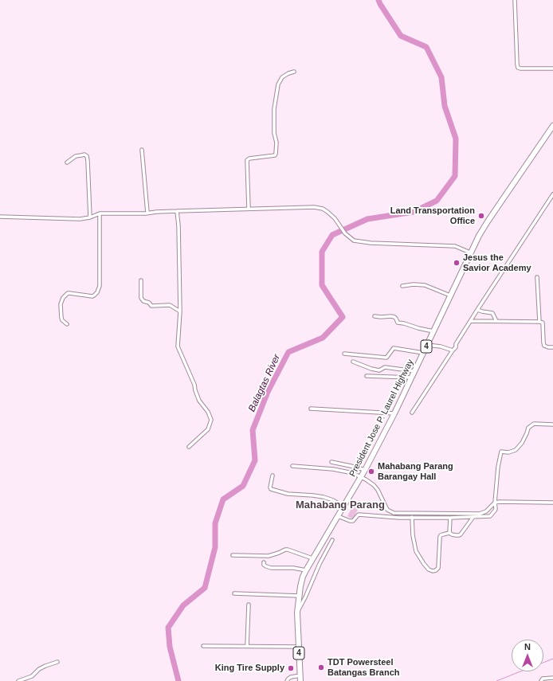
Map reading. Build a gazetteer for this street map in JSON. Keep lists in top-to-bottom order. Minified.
{"streets":{"highway":["4","President Jose P. Laurel Highway"]},"districts":["Mahabang Parang"],"water":["Balagtas River"],"places":["Land Transportation Office","Jesus the Savior Academy","Mahabang Parang Barangay Hall","TDT Powersteel Batangas Branch","King Tire Supply"],"north":"top"}
